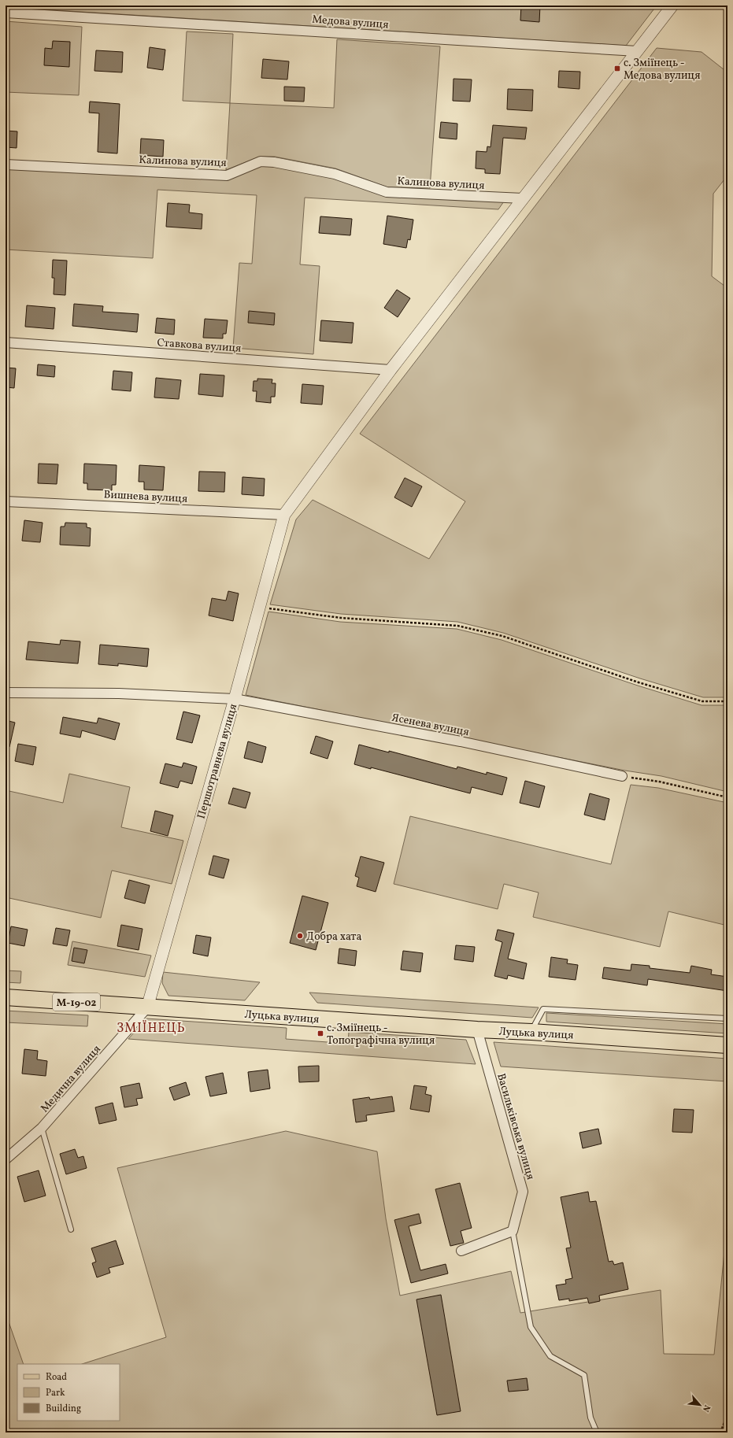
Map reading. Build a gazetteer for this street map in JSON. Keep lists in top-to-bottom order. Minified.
{"streets":{"main road":["М-19-02","Луцька вулиця"],"street":["Медова вулиця","Калинова вулиця","Ставкова вулиця","Вишнева вулиця","Ясенева вулиця","Першотравнева вулиця","Медична вулиця","Васильківська вулиця"]},"crossings":[["Ясенева вулиця","Першотравнева вулиця"],["Першотравнева вулиця","Луцька вулиця"],["Першотравнева вулиця","Медична вулиця"],["Луцька вулиця","Медична вулиця"],["Луцька вулиця","Васильківська вулиця"]],"districts":["ЗМІЇНЕЦЬ"],"places":{"transit":["с. Зміїнець - Медова вулиця","с. Зміїнець - Топографічна вулиця"],"other":["Добра хата"]},"legend":["Road","Park","Building"],"north":"bottom right"}
